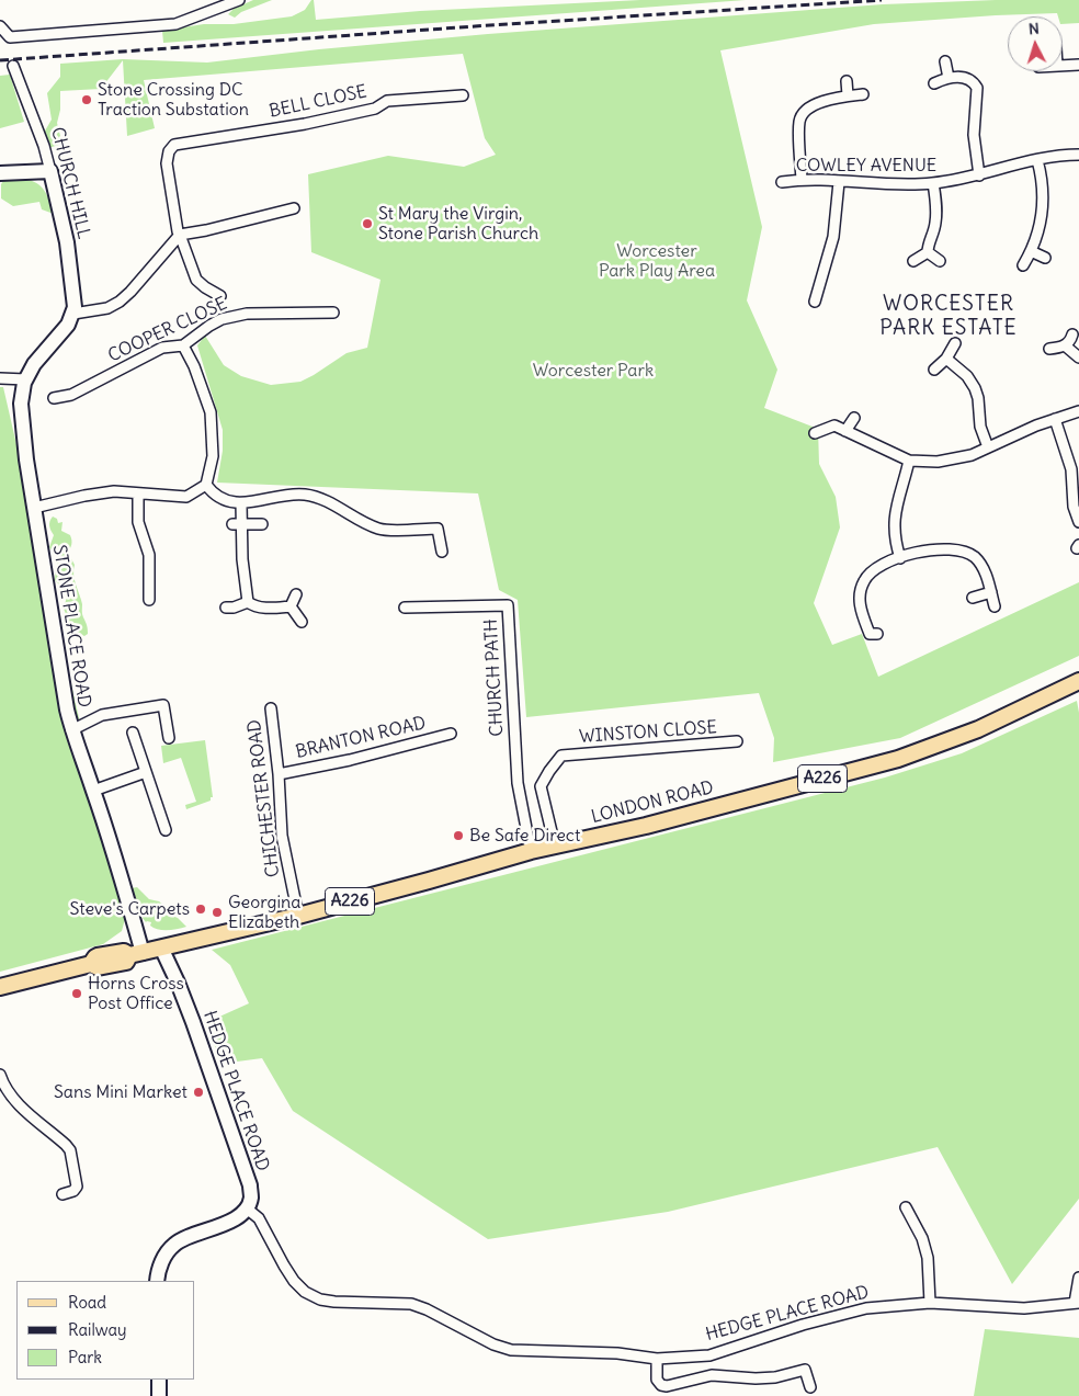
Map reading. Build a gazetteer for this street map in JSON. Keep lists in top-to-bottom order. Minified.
{"streets":{"main road":["A226","LONDON ROAD"],"street":["BELL CLOSE","COWLEY AVENUE","CHURCH HILL","COOPER CLOSE","STONE PLACE ROAD","CHURCH PATH","WINSTON CLOSE","BRANTON ROAD","CHICHESTER ROAD","HEDGE PLACE ROAD"]},"crossings":[["CHURCH HILL","STONE PLACE ROAD"],["STONE PLACE ROAD","LONDON ROAD"],["CHURCH PATH","LONDON ROAD"],["WINSTON CLOSE","LONDON ROAD"],["BRANTON ROAD","CHICHESTER ROAD"],["CHICHESTER ROAD","LONDON ROAD"],["LONDON ROAD","HEDGE PLACE ROAD"]],"districts":["WORCESTER PARK ESTATE"],"parks":["Worcester Park Play Area","Worcester Park"],"places":["Stone Crossing DC Traction Substation","St Mary the Virgin, Stone Parish Church","Be Safe Direct","Steve's Carpets","Georgina Elizabeth","Horns Cross Post Office","Sans Mini Market"],"legend":["Road","Railway","Park"],"north":"top"}
